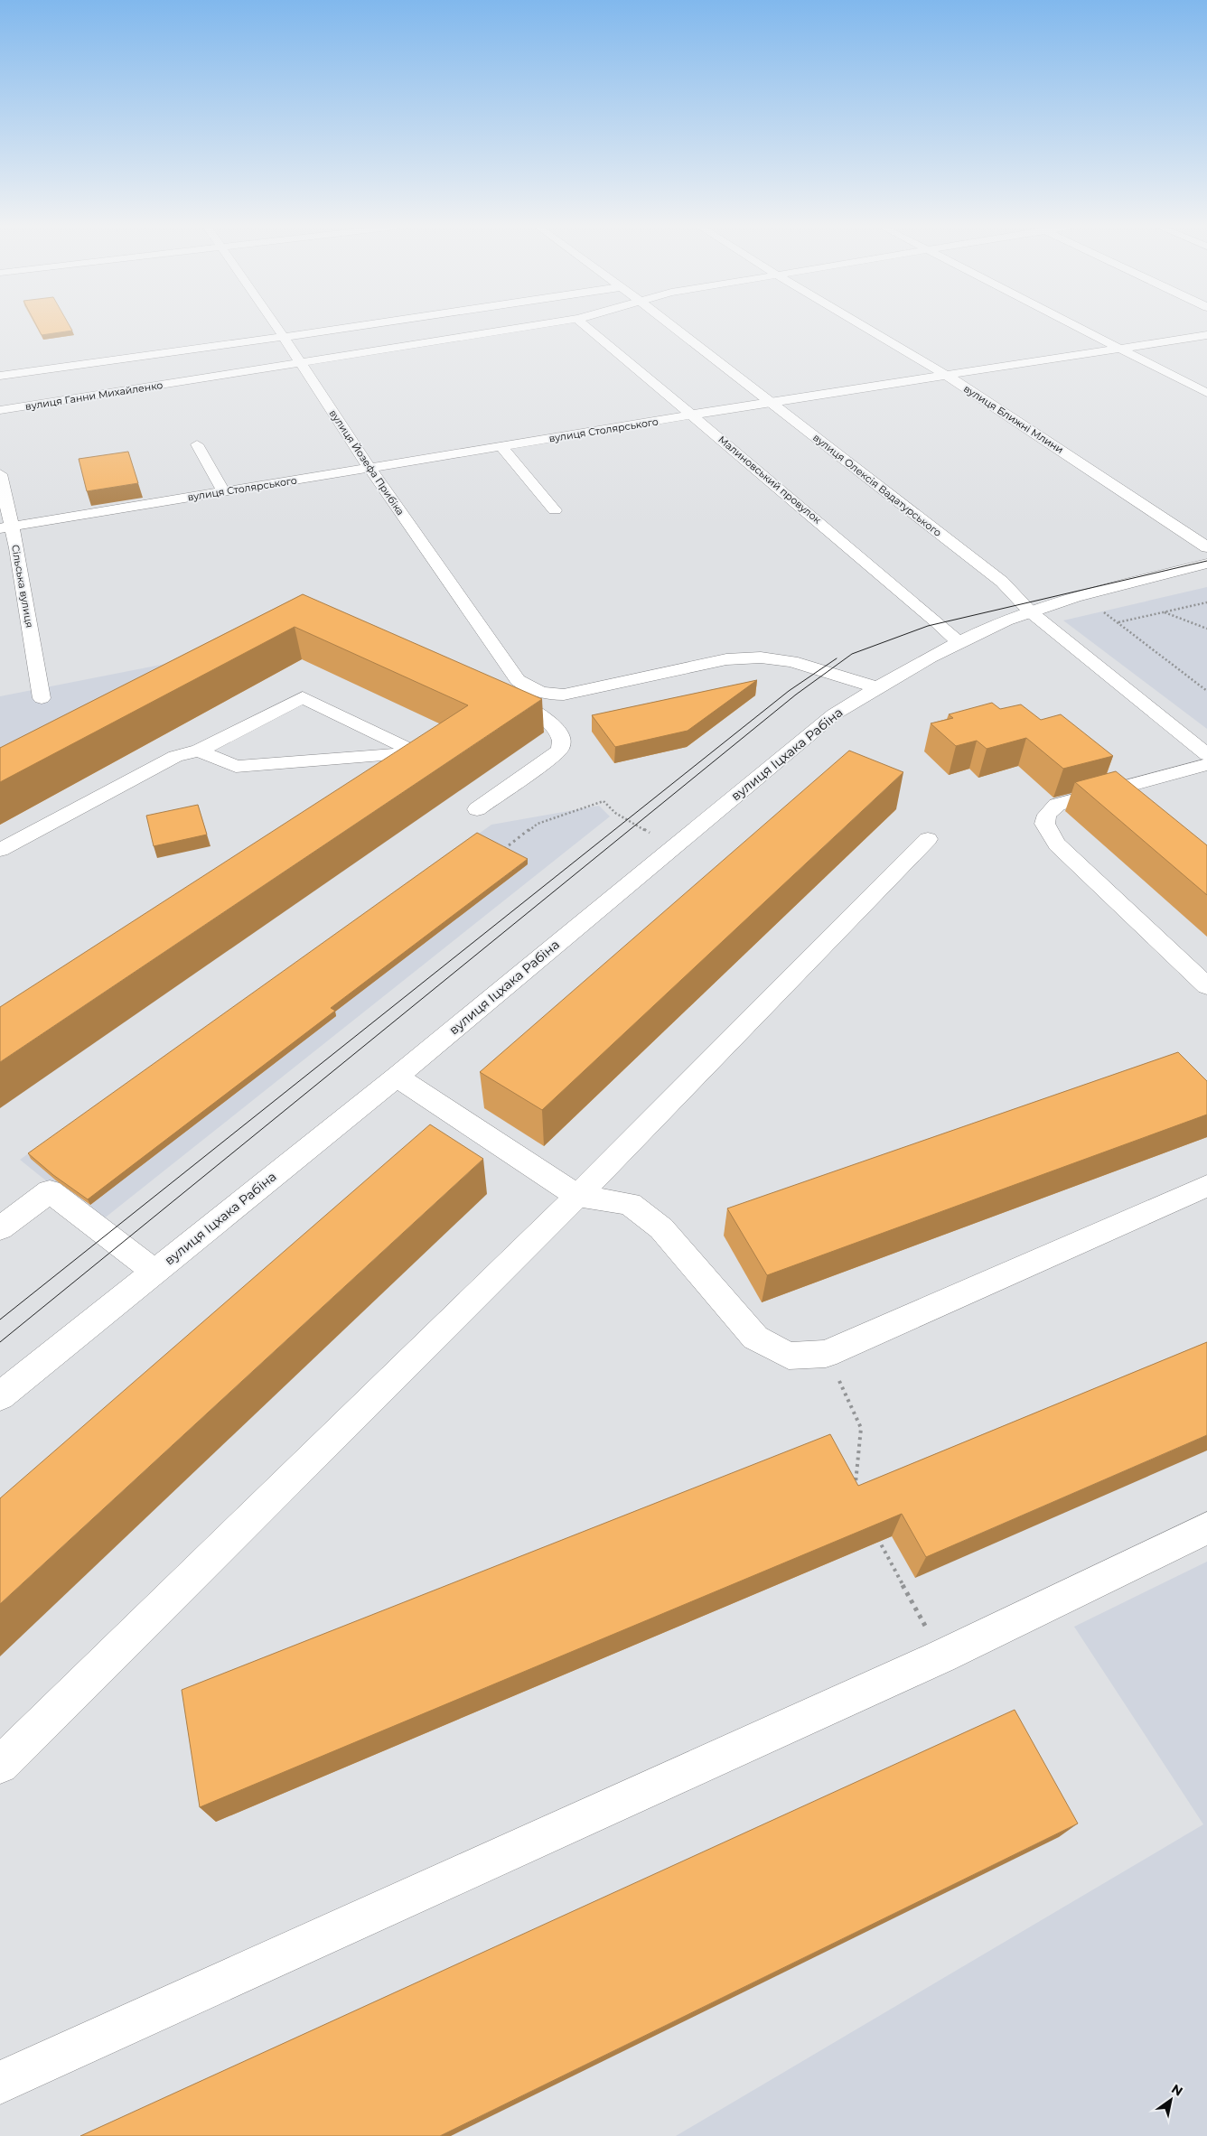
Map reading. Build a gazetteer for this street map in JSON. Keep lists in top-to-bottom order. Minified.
{"streets":{"street":["вулиця Ганни Михайленко","вулиця Ближні Млини","вулиця Столярського","вулиця Йозефа Прибіка","Малиновський провулок","вулиця Олексія Вадатурського","Сільська вулиця","вулиця Іцхака Рабіна"]},"crossings":[["вулиця Ганни Михайленко","вулиця Йозефа Прибіка"],["вулиця Ближні Млини","вулиця Столярського"],["вулиця Столярського","вулиця Йозефа Прибіка"],["вулиця Столярського","Малиновський провулок"],["вулиця Столярського","вулиця Олексія Вадатурського"],["вулиця Столярського","Сільська вулиця"],["Малиновський провулок","вулиця Іцхака Рабіна"],["вулиця Олексія Вадатурського","вулиця Іцхака Рабіна"]],"north":"top right"}
